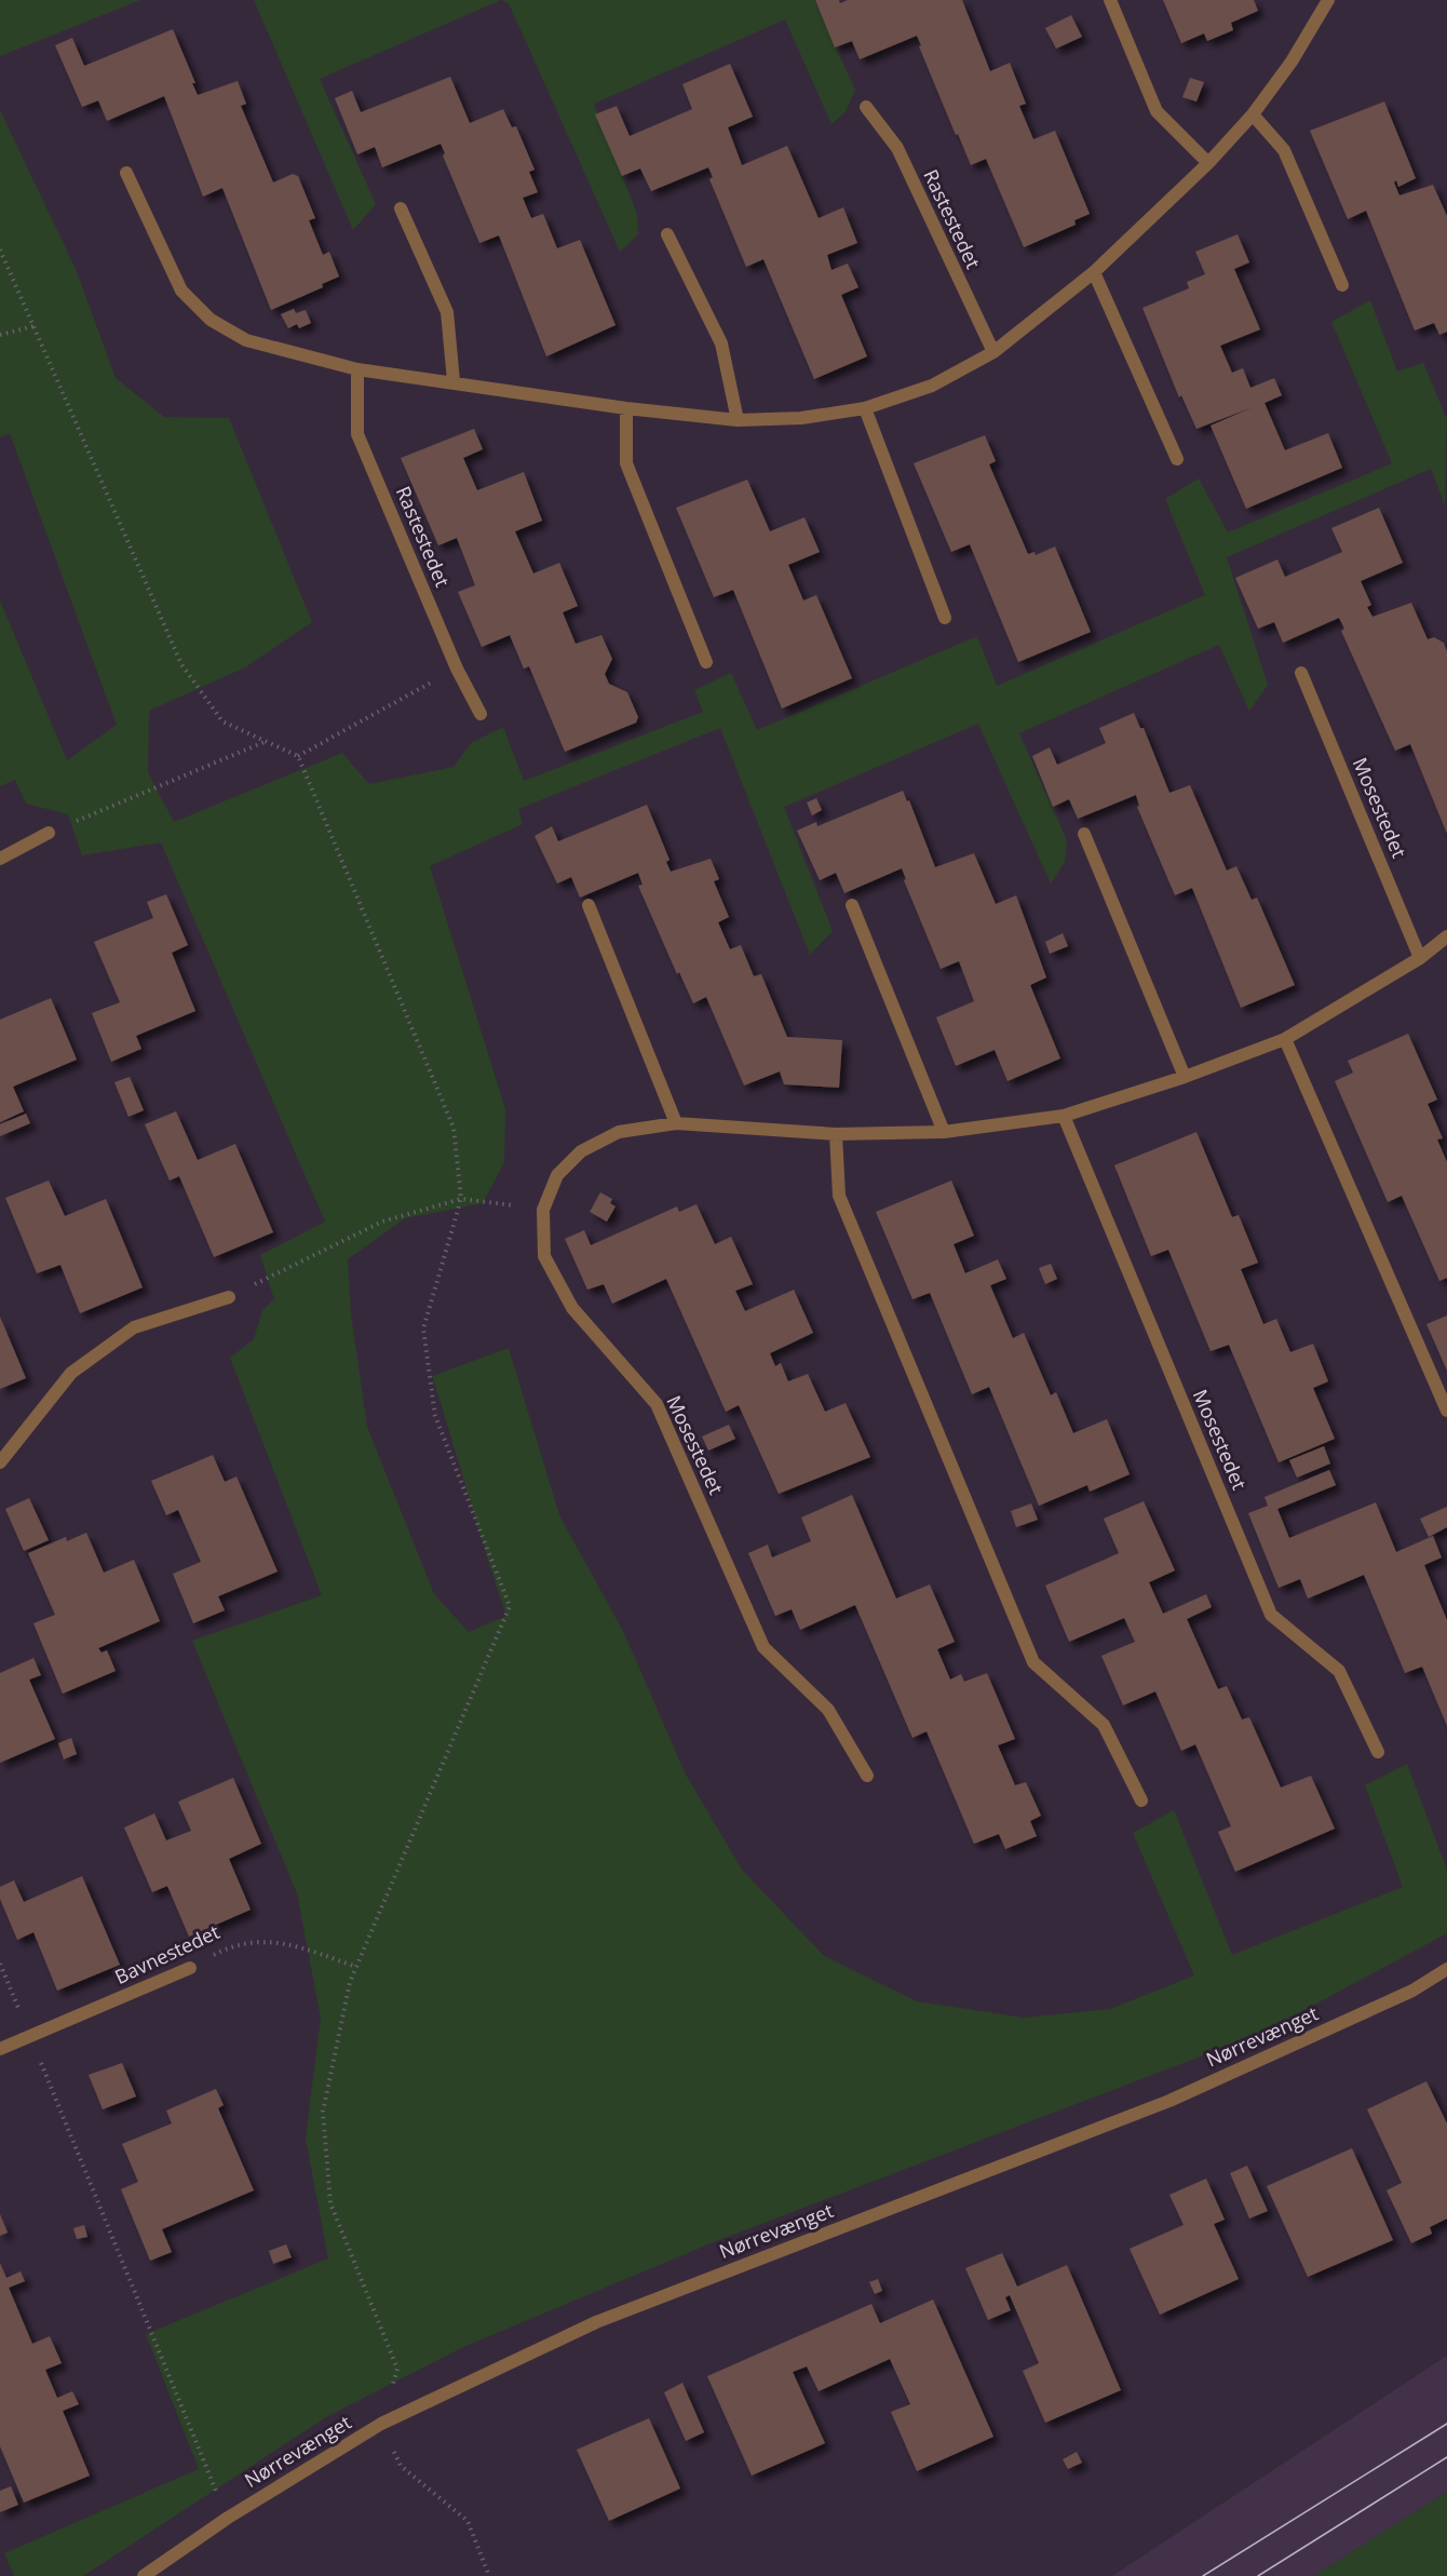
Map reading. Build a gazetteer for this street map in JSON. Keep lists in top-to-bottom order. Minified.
{"streets":{"street":["Rastestedet","Mosestedet","Bavnestedet","Nørrevænget"]}}
